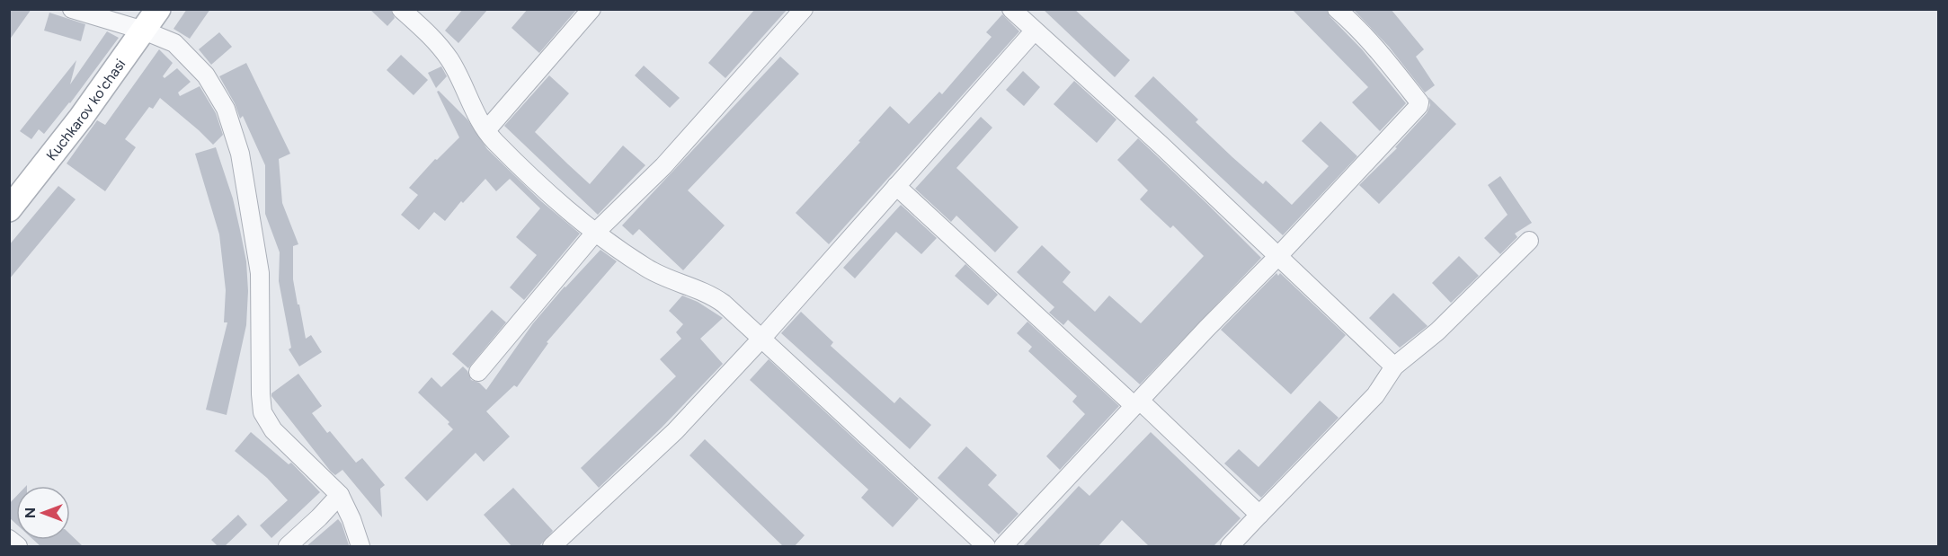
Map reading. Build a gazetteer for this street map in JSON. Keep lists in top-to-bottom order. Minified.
{"streets":{"main road":["Kuchkarov ko'chasi"]},"north":"left"}
